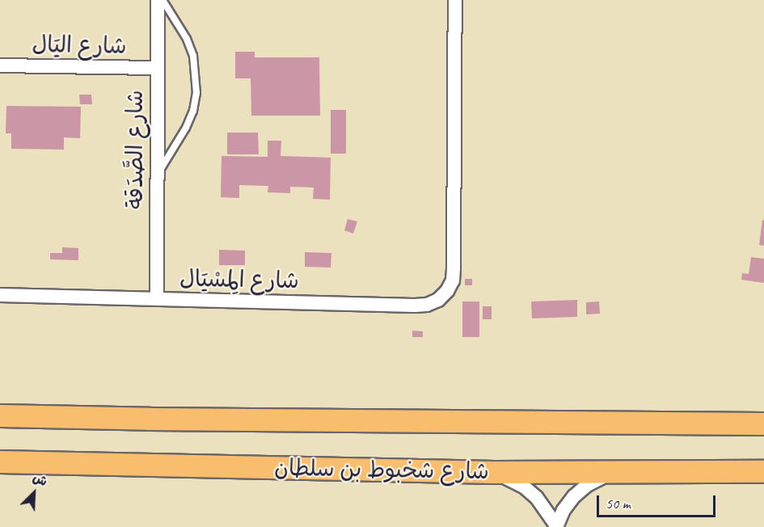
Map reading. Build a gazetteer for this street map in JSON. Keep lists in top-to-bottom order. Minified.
{"streets":{"main road":["شارع شخبوط بن سلطان"],"street":["شارع اليَال","شارع الصَّدَقة","شارع المِسْيَال"]},"crossings":[["شارع اليَال","شارع الصَّدَقة"],["شارع الصَّدَقة","شارع المِسْيَال"]],"scale_bar":"50 m","north":"top right"}
